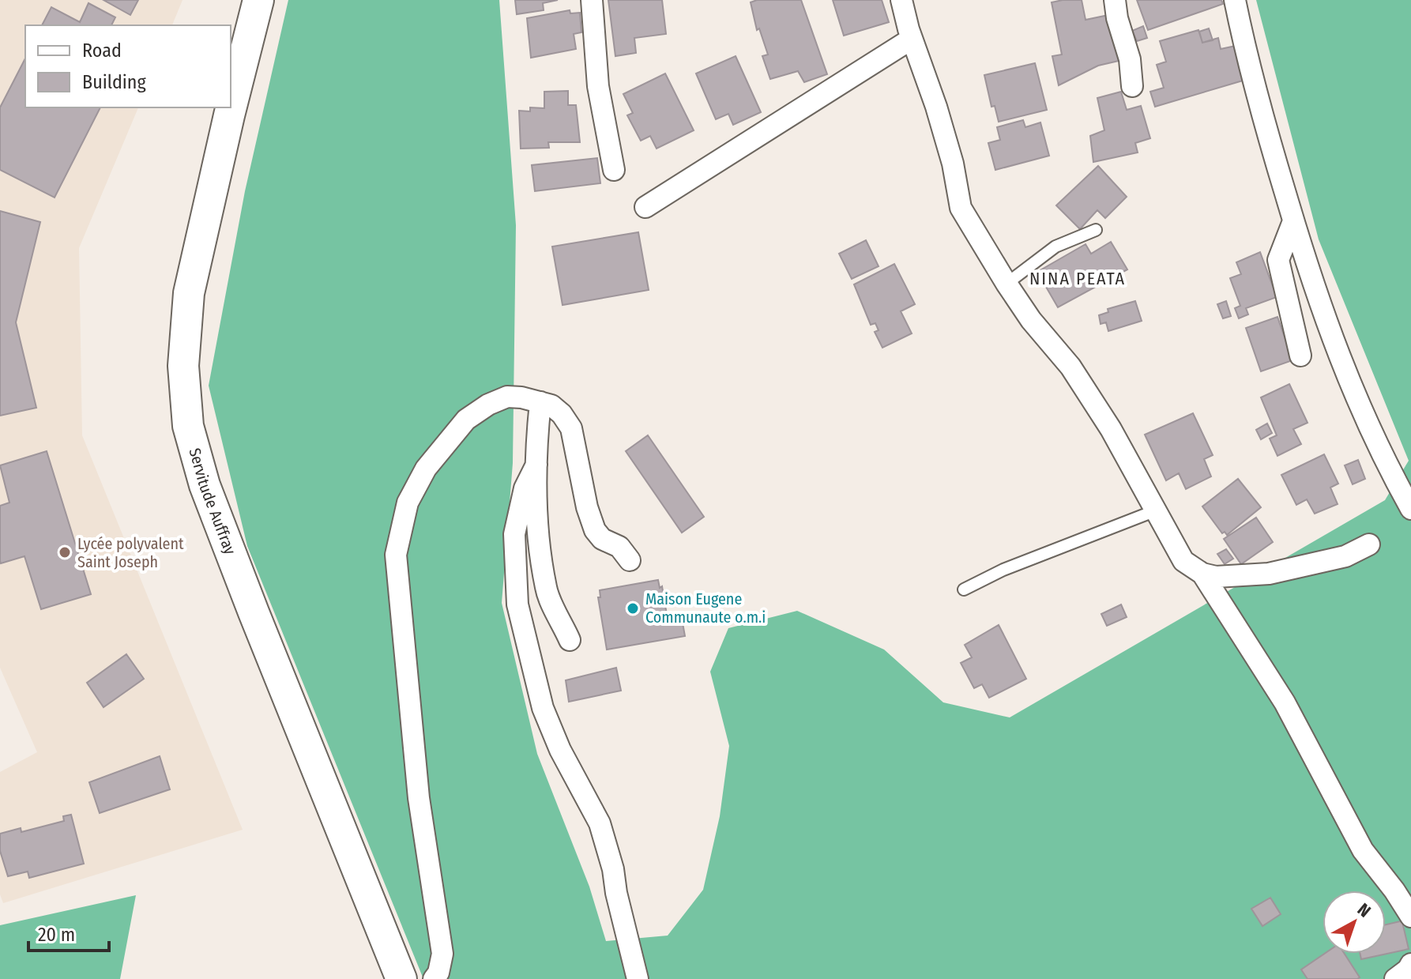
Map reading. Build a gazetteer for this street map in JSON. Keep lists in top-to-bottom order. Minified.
{"streets":{"street":["Servitude Auffray"]},"districts":["NINA PEATA"],"places":["Lycée polyvalent Saint Joseph","Maison Eugene Communaute o.m.i"],"legend":["Road","Building"],"scale_bar":"20 m","north":"top right"}
